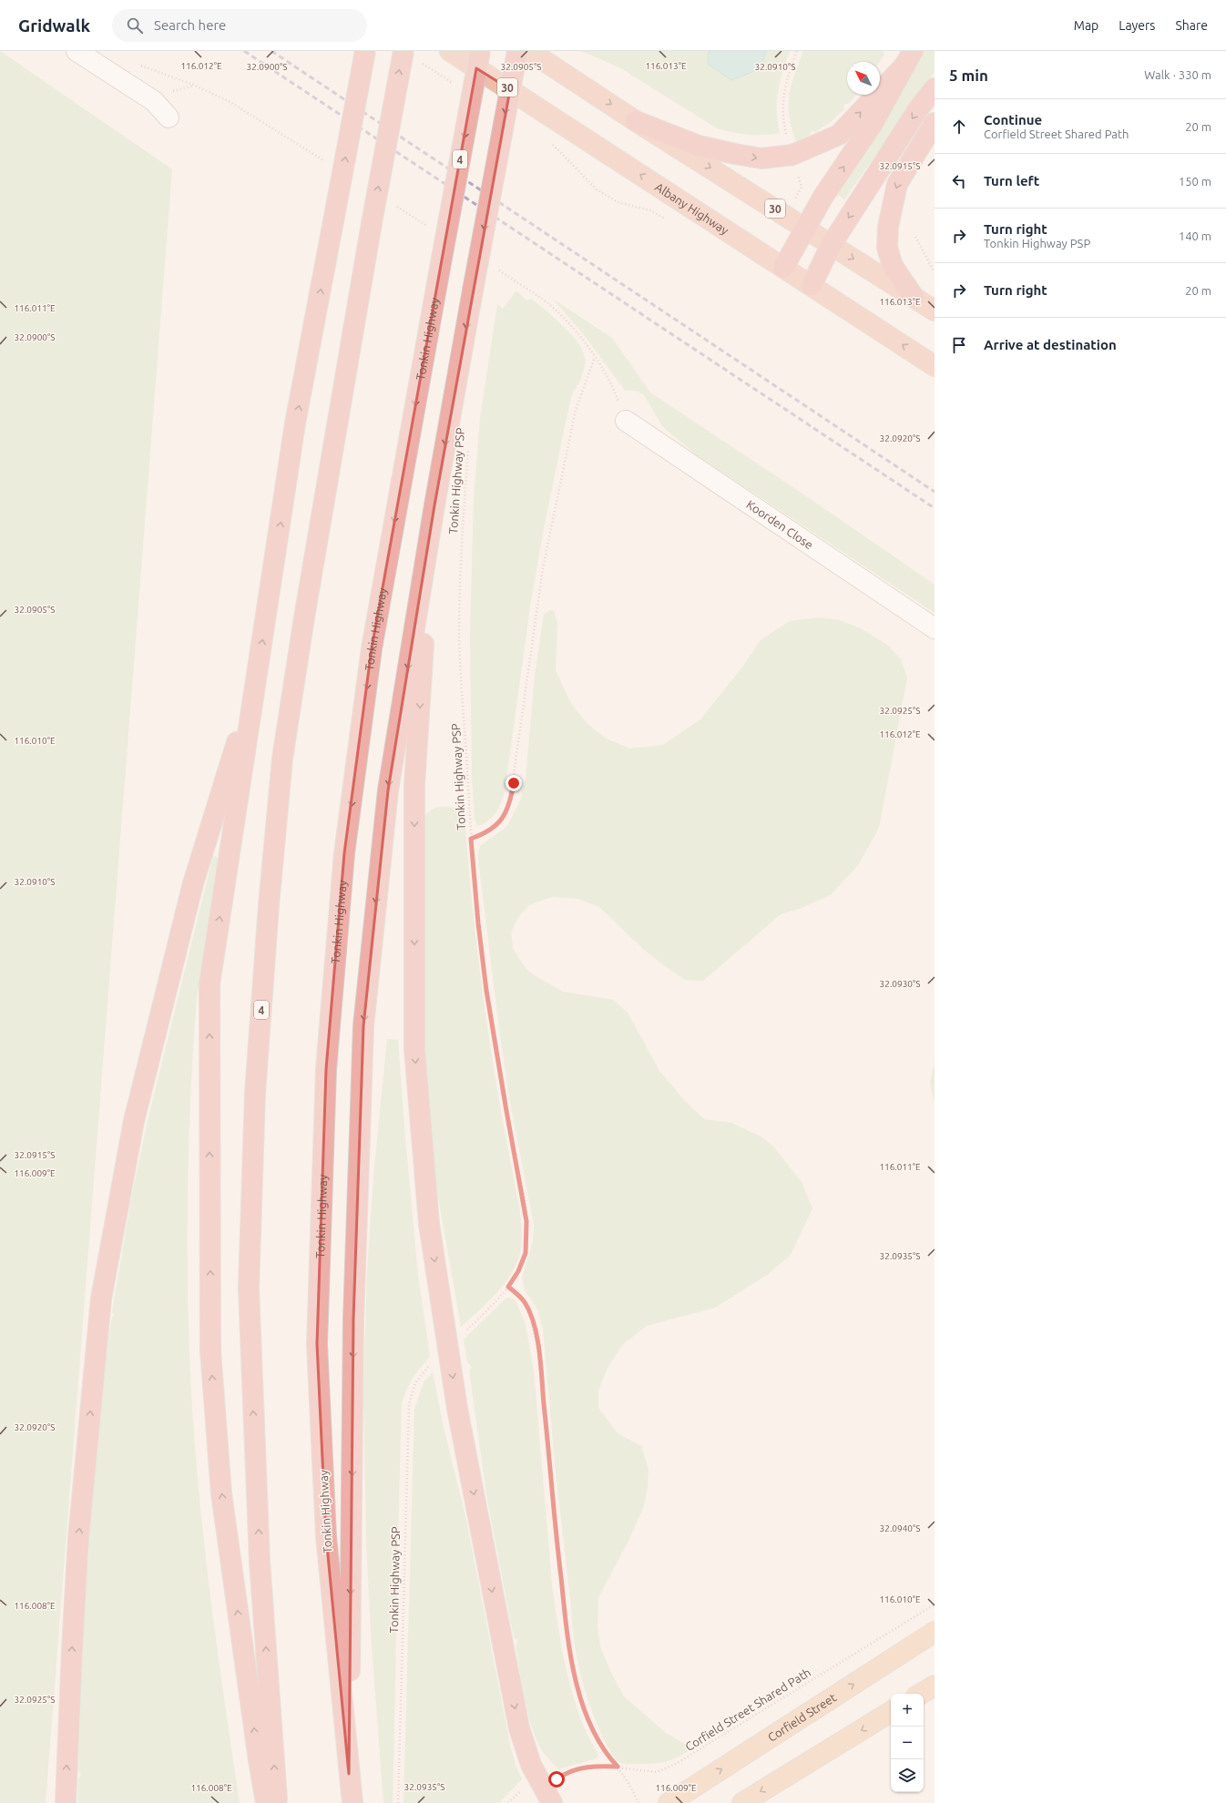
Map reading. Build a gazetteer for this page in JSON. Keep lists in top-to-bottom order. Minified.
{"streets":{"highway":["30","4","Albany Highway","Tonkin Highway"],"main road":["Corfield Street"],"street":["Koorden Close"],"path":["Tonkin Highway PSP","Corfield Street Shared Path"]},"north":"top left","page":{"header":"Gridwalk","search":"Search here","nav":["Map","Layers","Share"],"heading":["5 min","Walk · 330 m"],"list":[["Continue","Corfield Street Shared Path","20 m"],["Turn left","150 m"],["Turn right","Tonkin Highway PSP","140 m"],["Turn right","20 m"],"Arrive at destination"],"map_buttons":["+","−"]},"coordinates":["116.012°E","116.013°E","32.0900°S","32.0905°S","32.0910°S","32.0915°S","116.011°E","32.0920°S","32.0925°S","116.010°E","32.0930°S","116.009°E","32.0935°S","32.0940°S","116.008°E"]}
